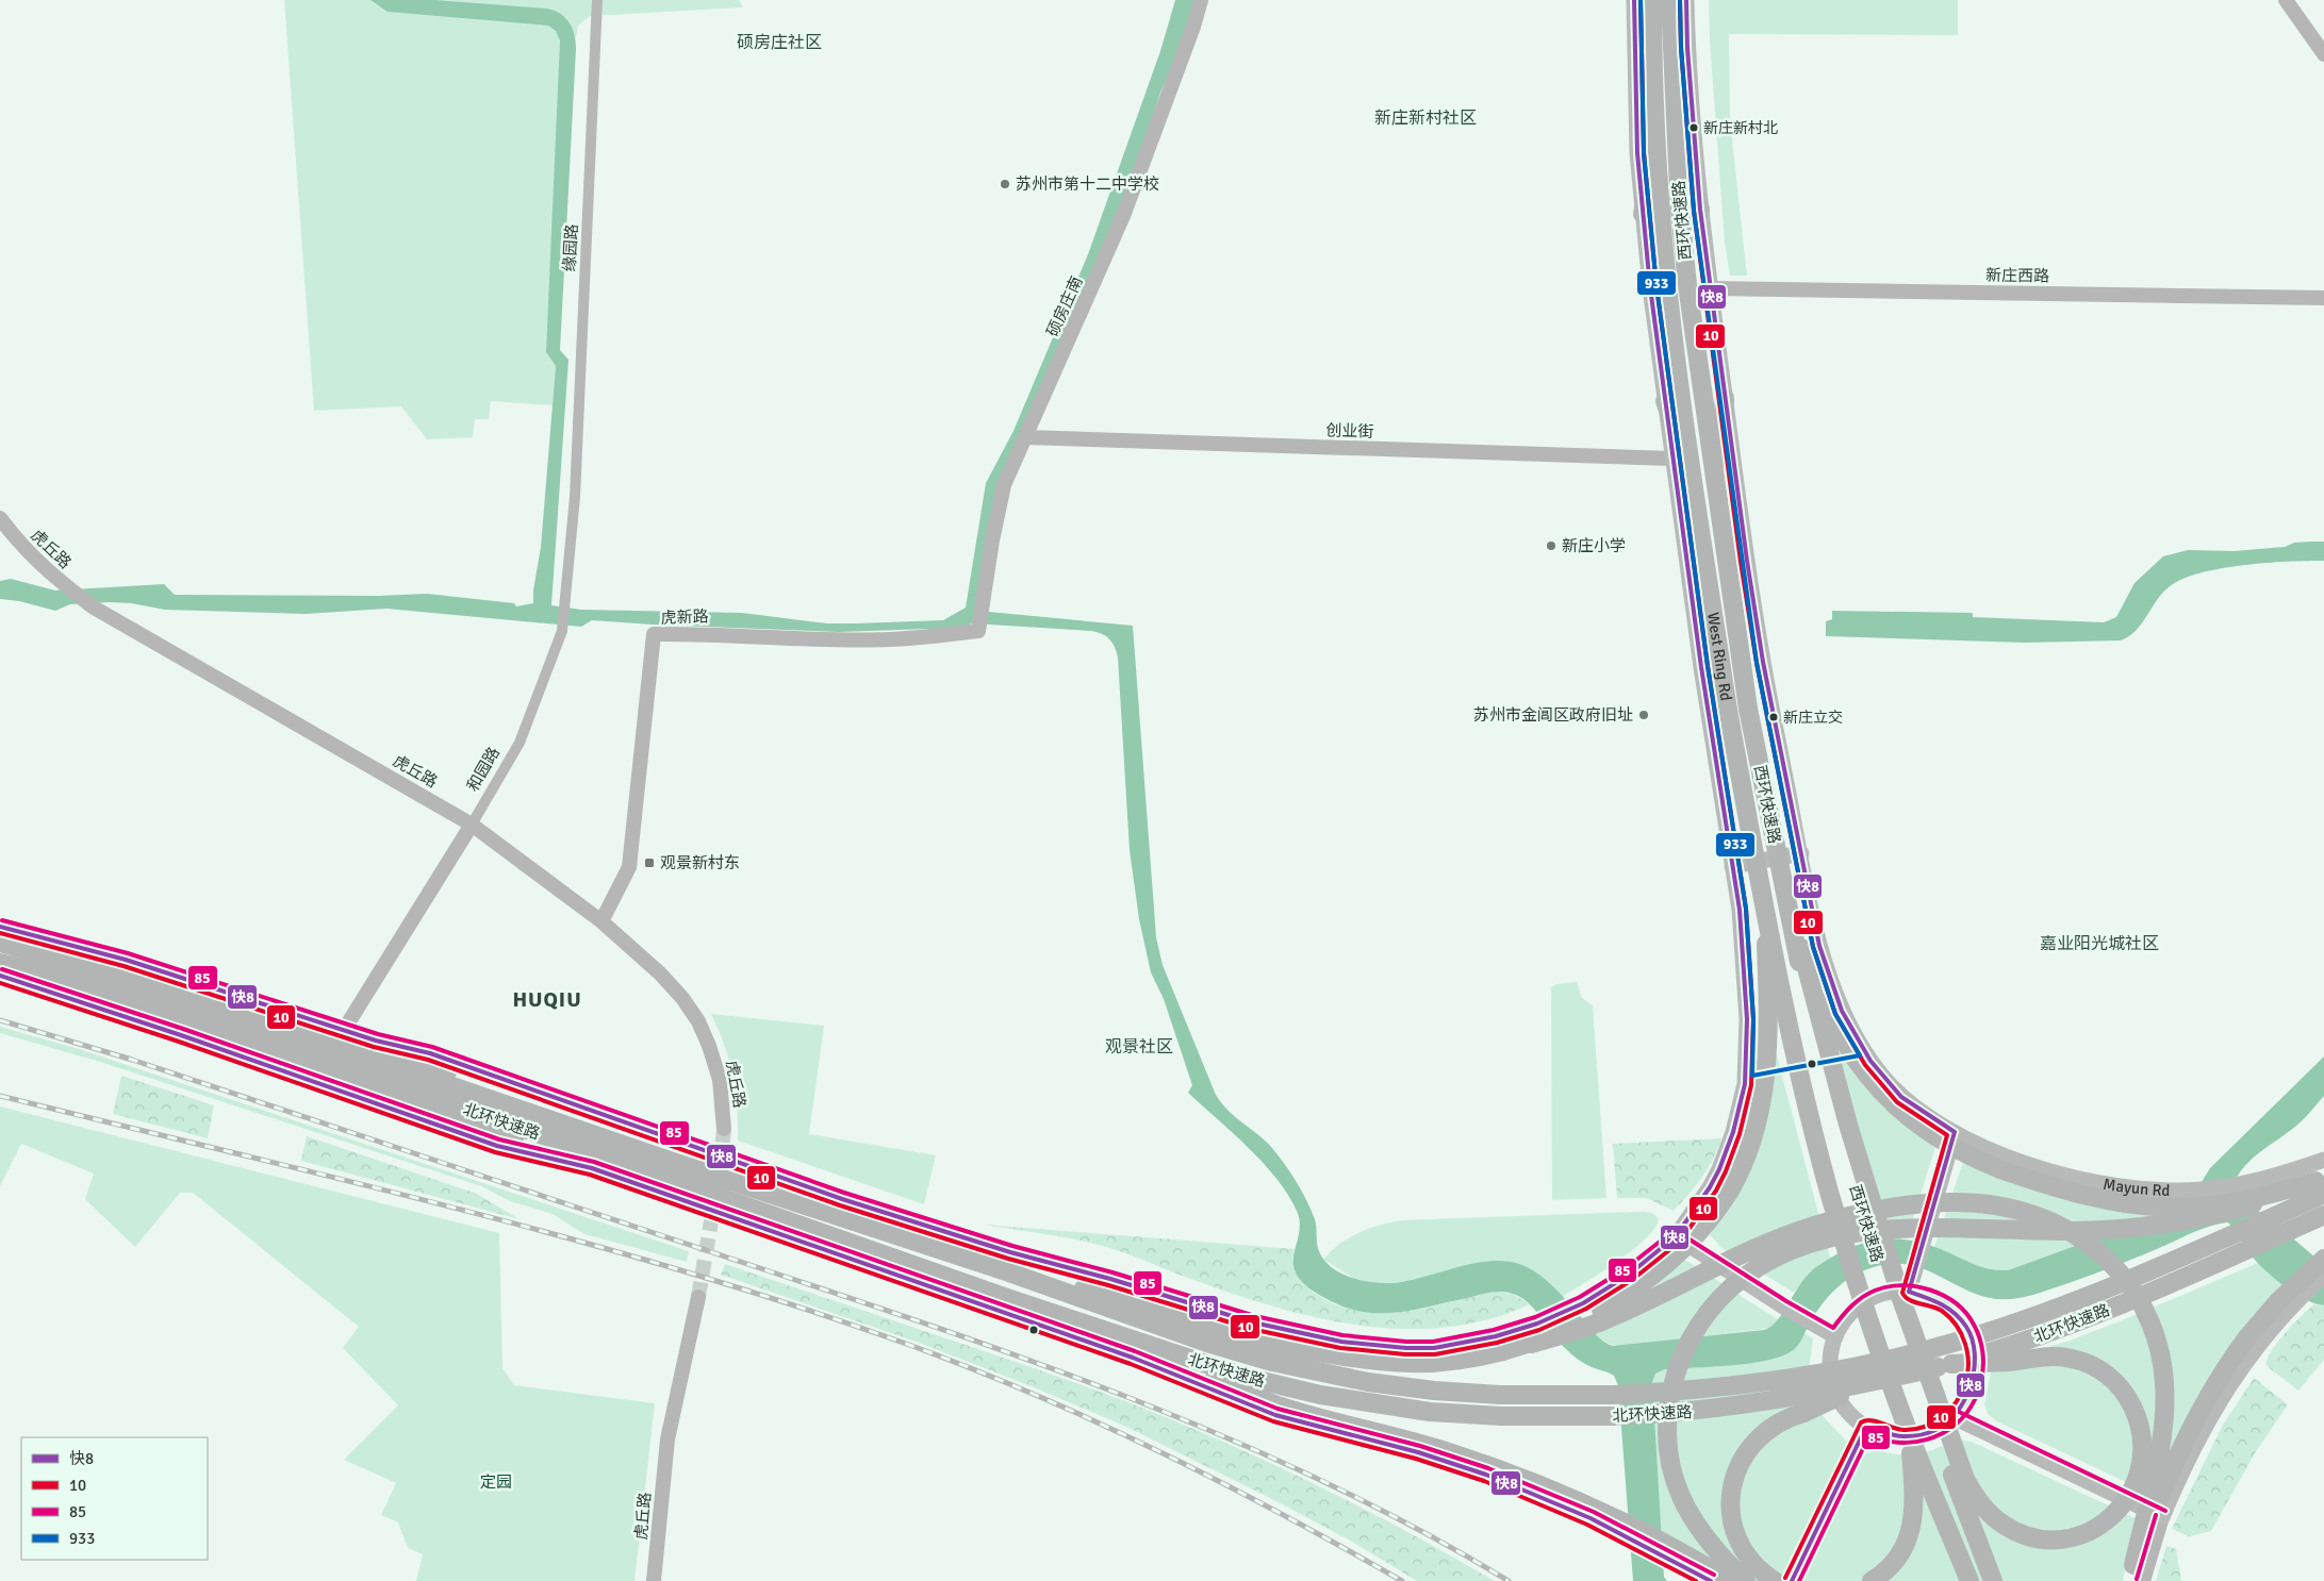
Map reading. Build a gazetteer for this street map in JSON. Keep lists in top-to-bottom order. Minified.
{"streets":{"highway":["西环快速路","West Ring Rd","北环快速路"],"main road":["Mayun Rd"],"street":["缘园路","新庄西路","硕房庄南","创业街","虎丘路","虎新路","和园路"]},"crossings":[["西环快速路","West Ring Rd"],["缘园路","和园路"],["新庄西路","Mayun Rd"],["硕房庄南","创业街"],["硕房庄南","虎新路"],["虎丘路","虎新路"],["虎丘路","和园路"]],"districts":["硕房庄社区","新庄新村社区","嘉业阳光城社区","HUQIU","观景社区"],"parks":["定园"],"places":{"other":["新庄新村北","苏州市第十二中学校","新庄小学","苏州市金阊区政府旧址","新庄立交"],"transit":["观景新村东"]},"lines":["transit line 快8","transit line 10","transit line 933","transit line 85"],"legend":["快8","10","85","933"]}
